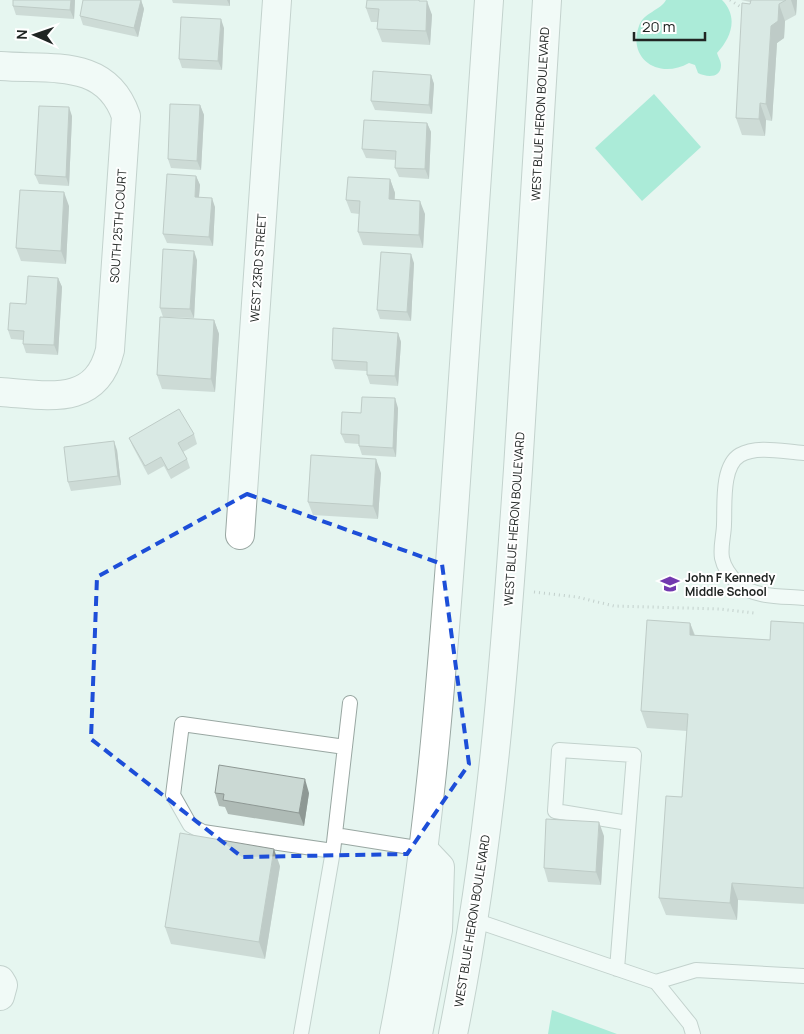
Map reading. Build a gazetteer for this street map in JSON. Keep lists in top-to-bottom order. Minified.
{"streets":{"main road":["WEST BLUE HERON BOULEVARD","SOUTH 25TH COURT","WEST 23RD STREET"]},"places":{"school or university":["John F Kennedy Middle School"]},"scale_bar":"20 m","north":"left"}
